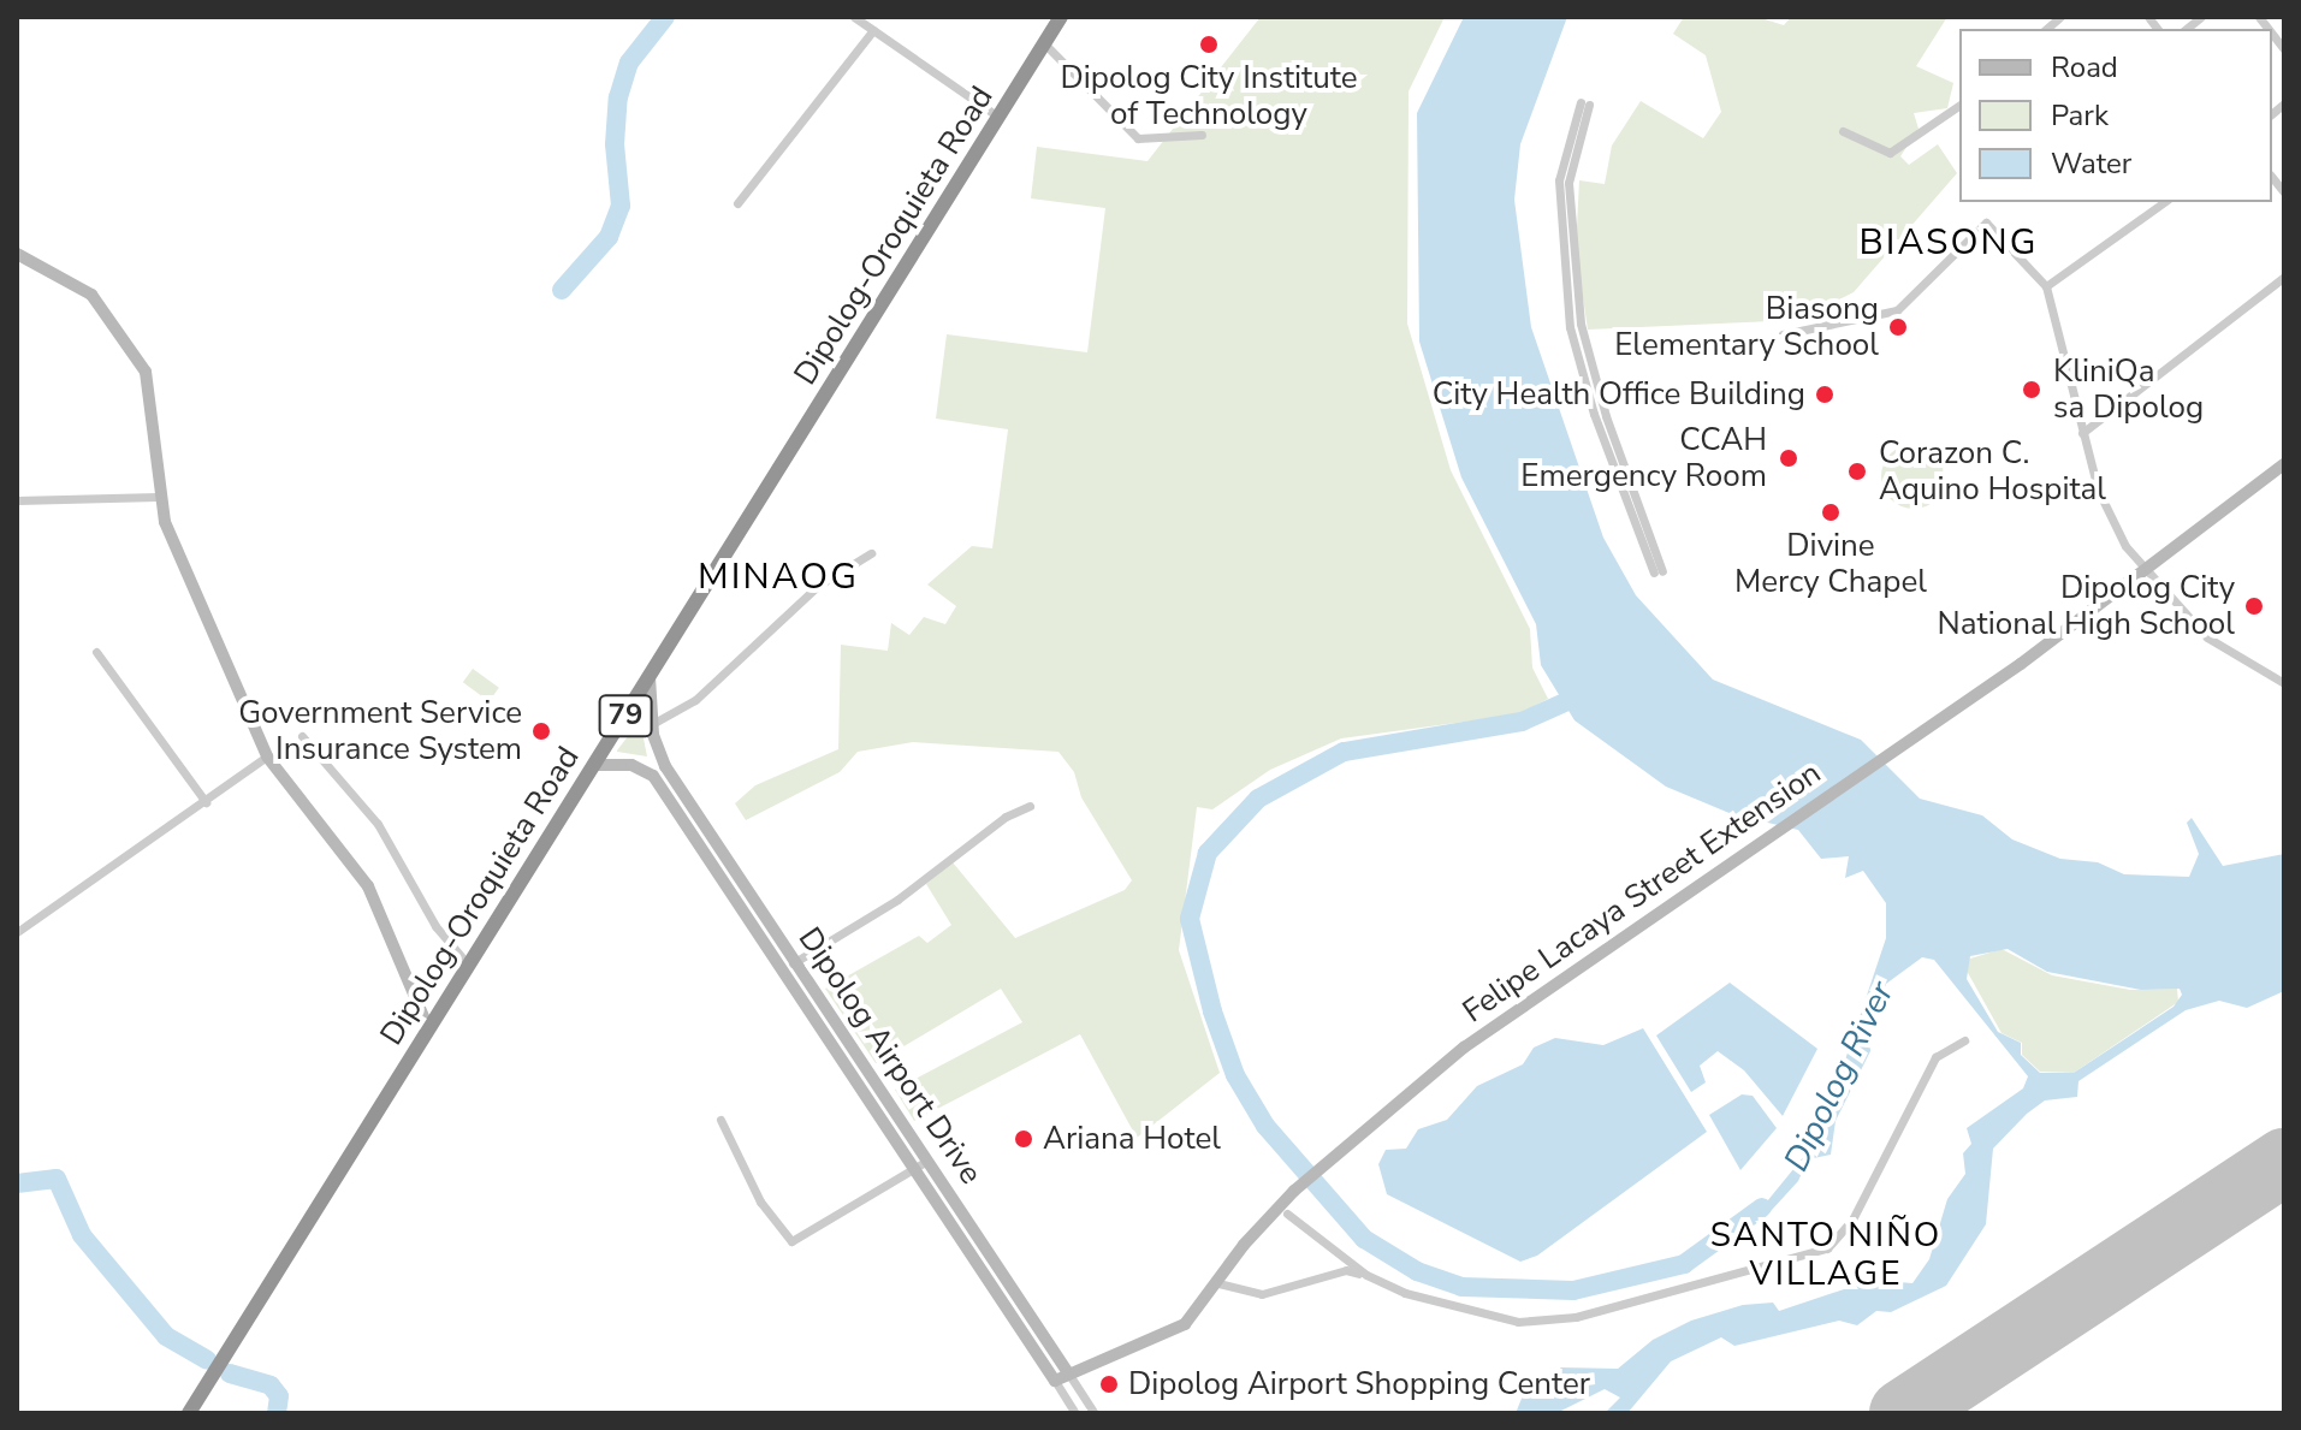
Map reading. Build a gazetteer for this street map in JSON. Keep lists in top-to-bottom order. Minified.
{"streets":{"highway":["Dipolog-Oroquieta Road","79"],"main road":["Felipe Lacaya Street Extension","Dipolog Airport Drive"]},"crossings":[["Dipolog-Oroquieta Road","Dipolog Airport Drive"],["Felipe Lacaya Street Extension","Dipolog Airport Drive"]],"districts":["BIASONG","MINAOG","SANTO NIÑO VILLAGE"],"water":["Dipolog River"],"places":["Dipolog City Institute of Technology","Biasong Elementary School","KliniQa sa Dipolog","City Health Office Building","CCAH Emergency Room","Corazon C. Aquino Hospital","Divine Mercy Chapel","Dipolog City National High School","Government Service Insurance System","Ariana Hotel","Dipolog Airport Shopping Center"],"legend":["Road","Park","Water"]}
